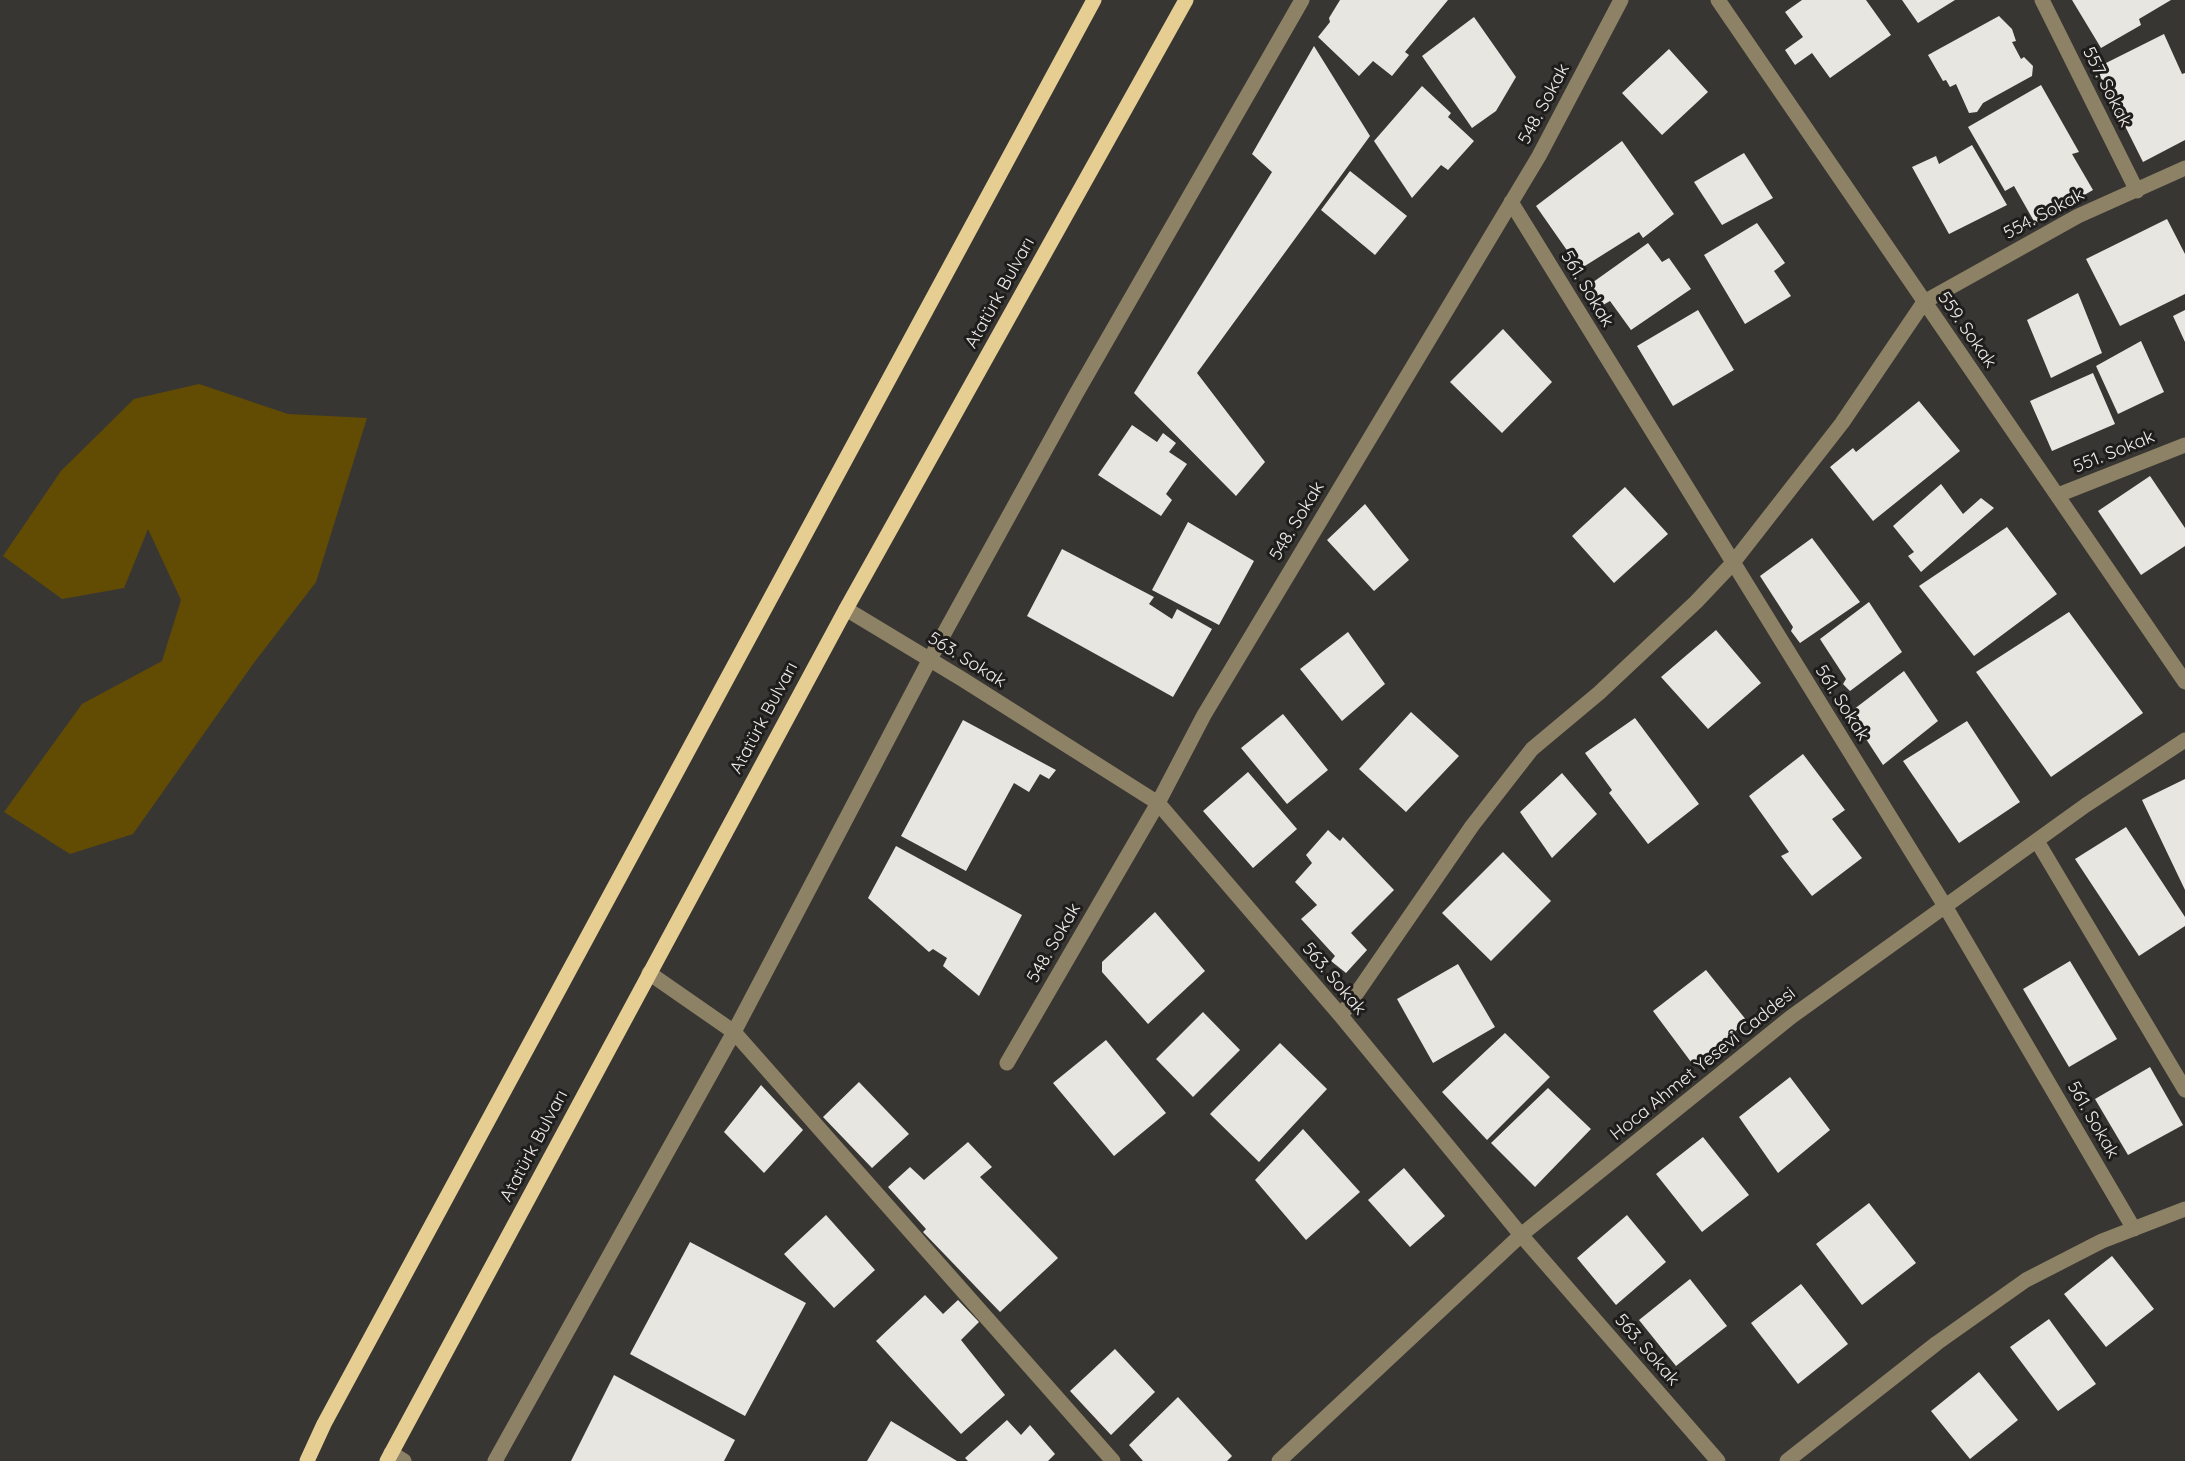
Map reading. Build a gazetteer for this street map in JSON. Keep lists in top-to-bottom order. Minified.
{"streets":{"main road":["Atatürk Bulvarı"],"street":["557. Sokak","548. Sokak","554. Sokak","561. Sokak","559. Sokak","551. Sokak","563. Sokak","Hoca Ahmet Yesevi Caddesi"]},"crossings":[["557. Sokak","554. Sokak"],["548. Sokak","561. Sokak"],["548. Sokak","563. Sokak"],["554. Sokak","559. Sokak"],["561. Sokak","Hoca Ahmet Yesevi Caddesi"],["Atatürk Bulvarı","563. Sokak"],["559. Sokak","551. Sokak"],["563. Sokak","Hoca Ahmet Yesevi Caddesi"]]}
